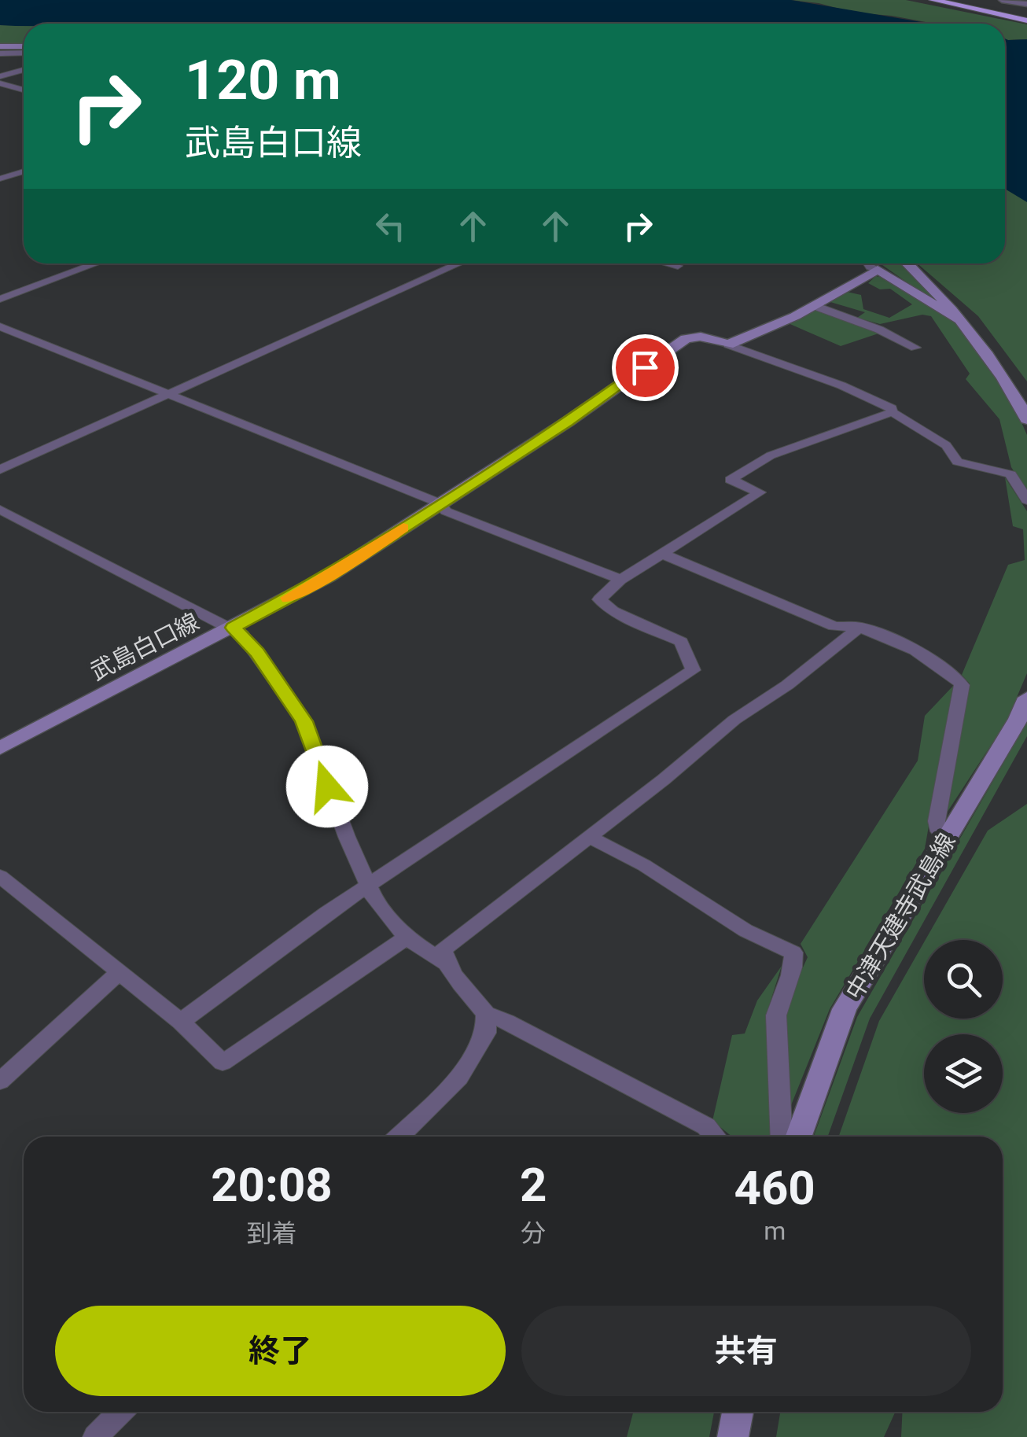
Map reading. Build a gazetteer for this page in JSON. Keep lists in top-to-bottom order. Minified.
{"streets":{"main road":["武島白口線","中津天建寺武島線"]},"page":{"turn":["120 m","武島白口線"],"eta":["20:08","到着","2","分","460","m"],"buttons":["終了","共有"]}}
